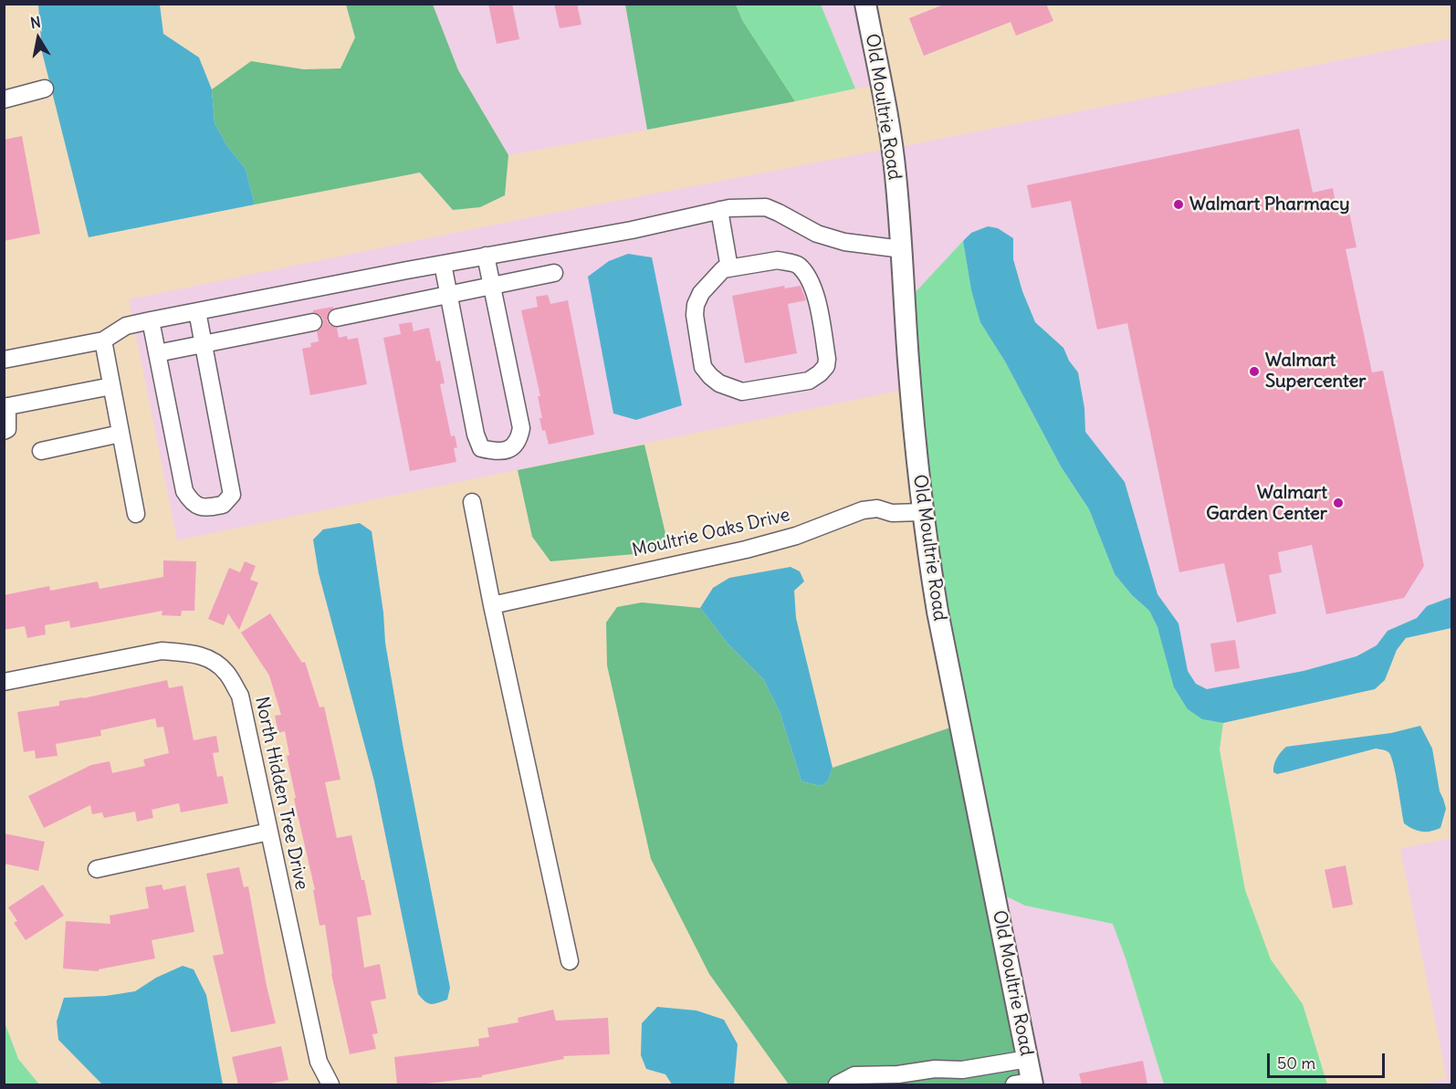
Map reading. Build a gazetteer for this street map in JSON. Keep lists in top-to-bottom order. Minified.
{"streets":{"main road":["Old Moultrie Road"],"street":["Moultrie Oaks Drive","North Hidden Tree Drive"]},"crossings":[["Old Moultrie Road","Moultrie Oaks Drive"]],"places":["Walmart Pharmacy","Walmart Supercenter","Walmart Garden Center"],"scale_bar":"50 m","north":"top"}
